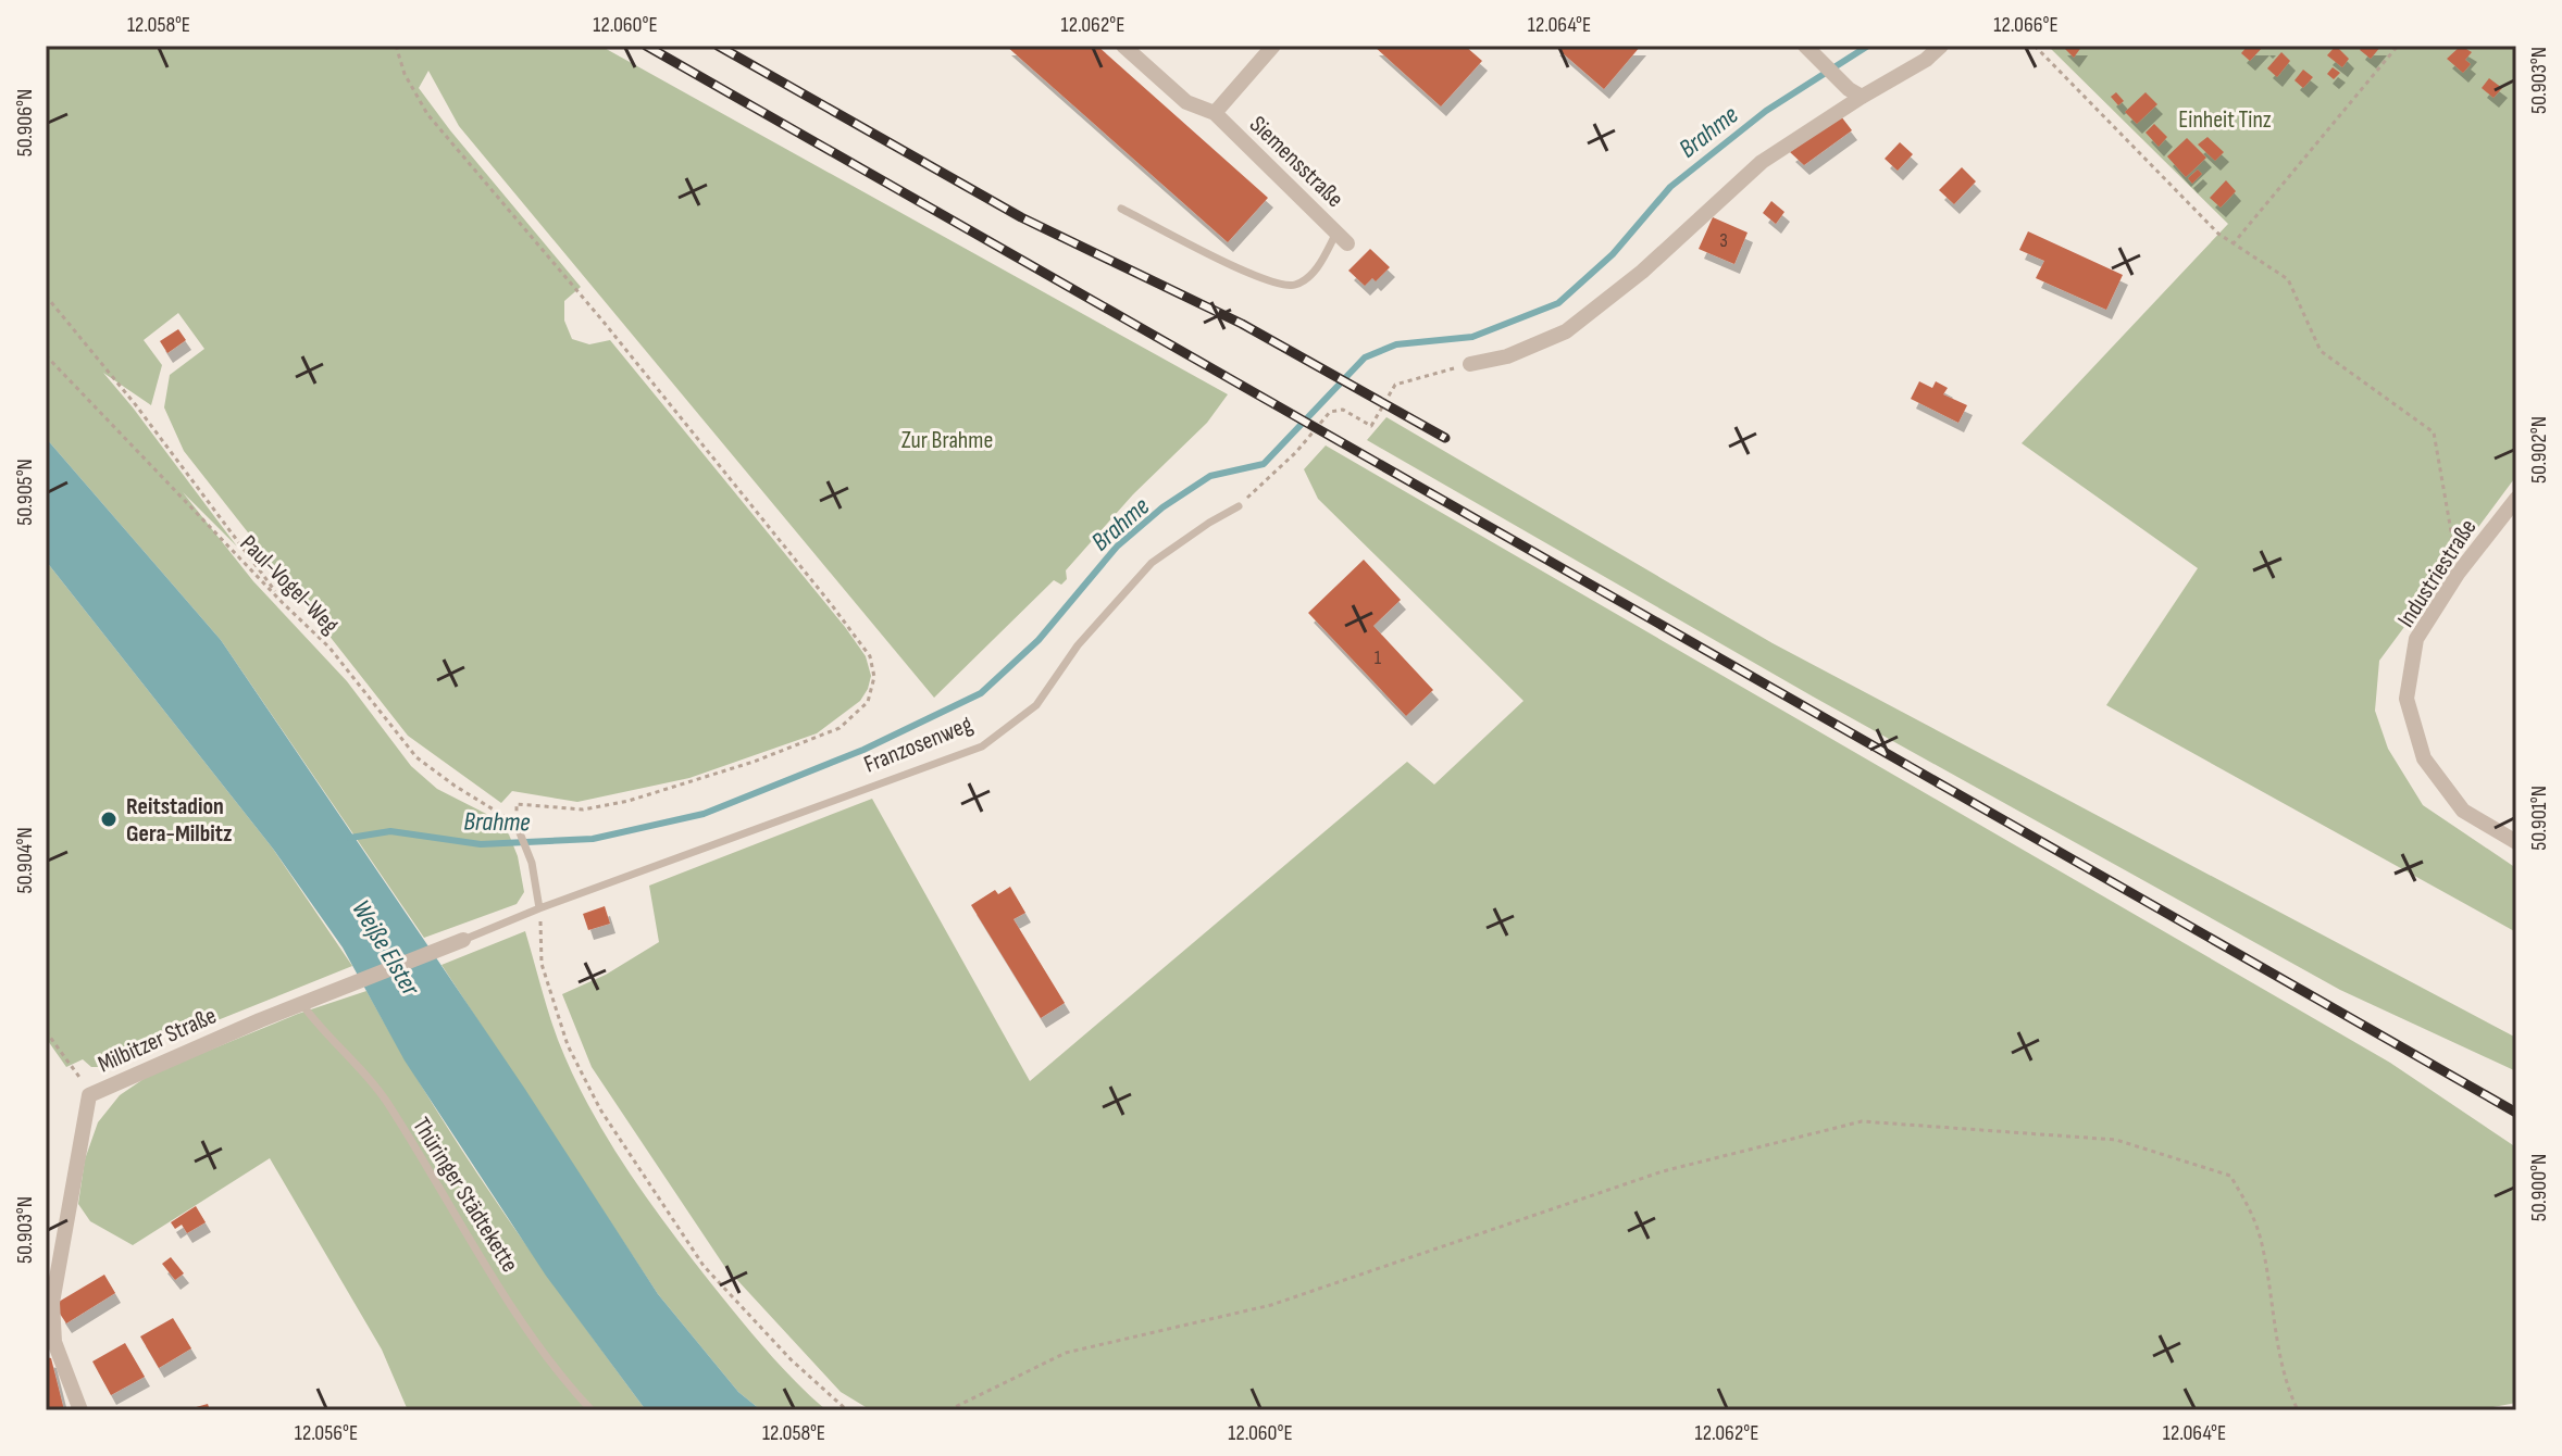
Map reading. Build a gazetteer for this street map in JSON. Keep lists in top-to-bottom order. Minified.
{"streets":{"street":["Siemensstraße","Industriestraße","Milbitzer Straße"],"lane":["Franzosenweg","Thüringer Städtekette"],"path":["Paul-Vogel-Weg"]},"crossings":[["Milbitzer Straße","Thüringer Städtekette"]],"water":["Brahme","Weiße Elster"],"parks":["Einheit Tinz","Zur Brahme"],"places":["Reitstadion Gera-Milbitz"],"house_numbers":["3","1"],"coordinates":["12.058°E","12.060°E","12.062°E","12.064°E","12.066°E","50.903°N","50.906°N","50.902°N","50.905°N","50.901°N","50.904°N","50.900°N","12.056°E"]}
